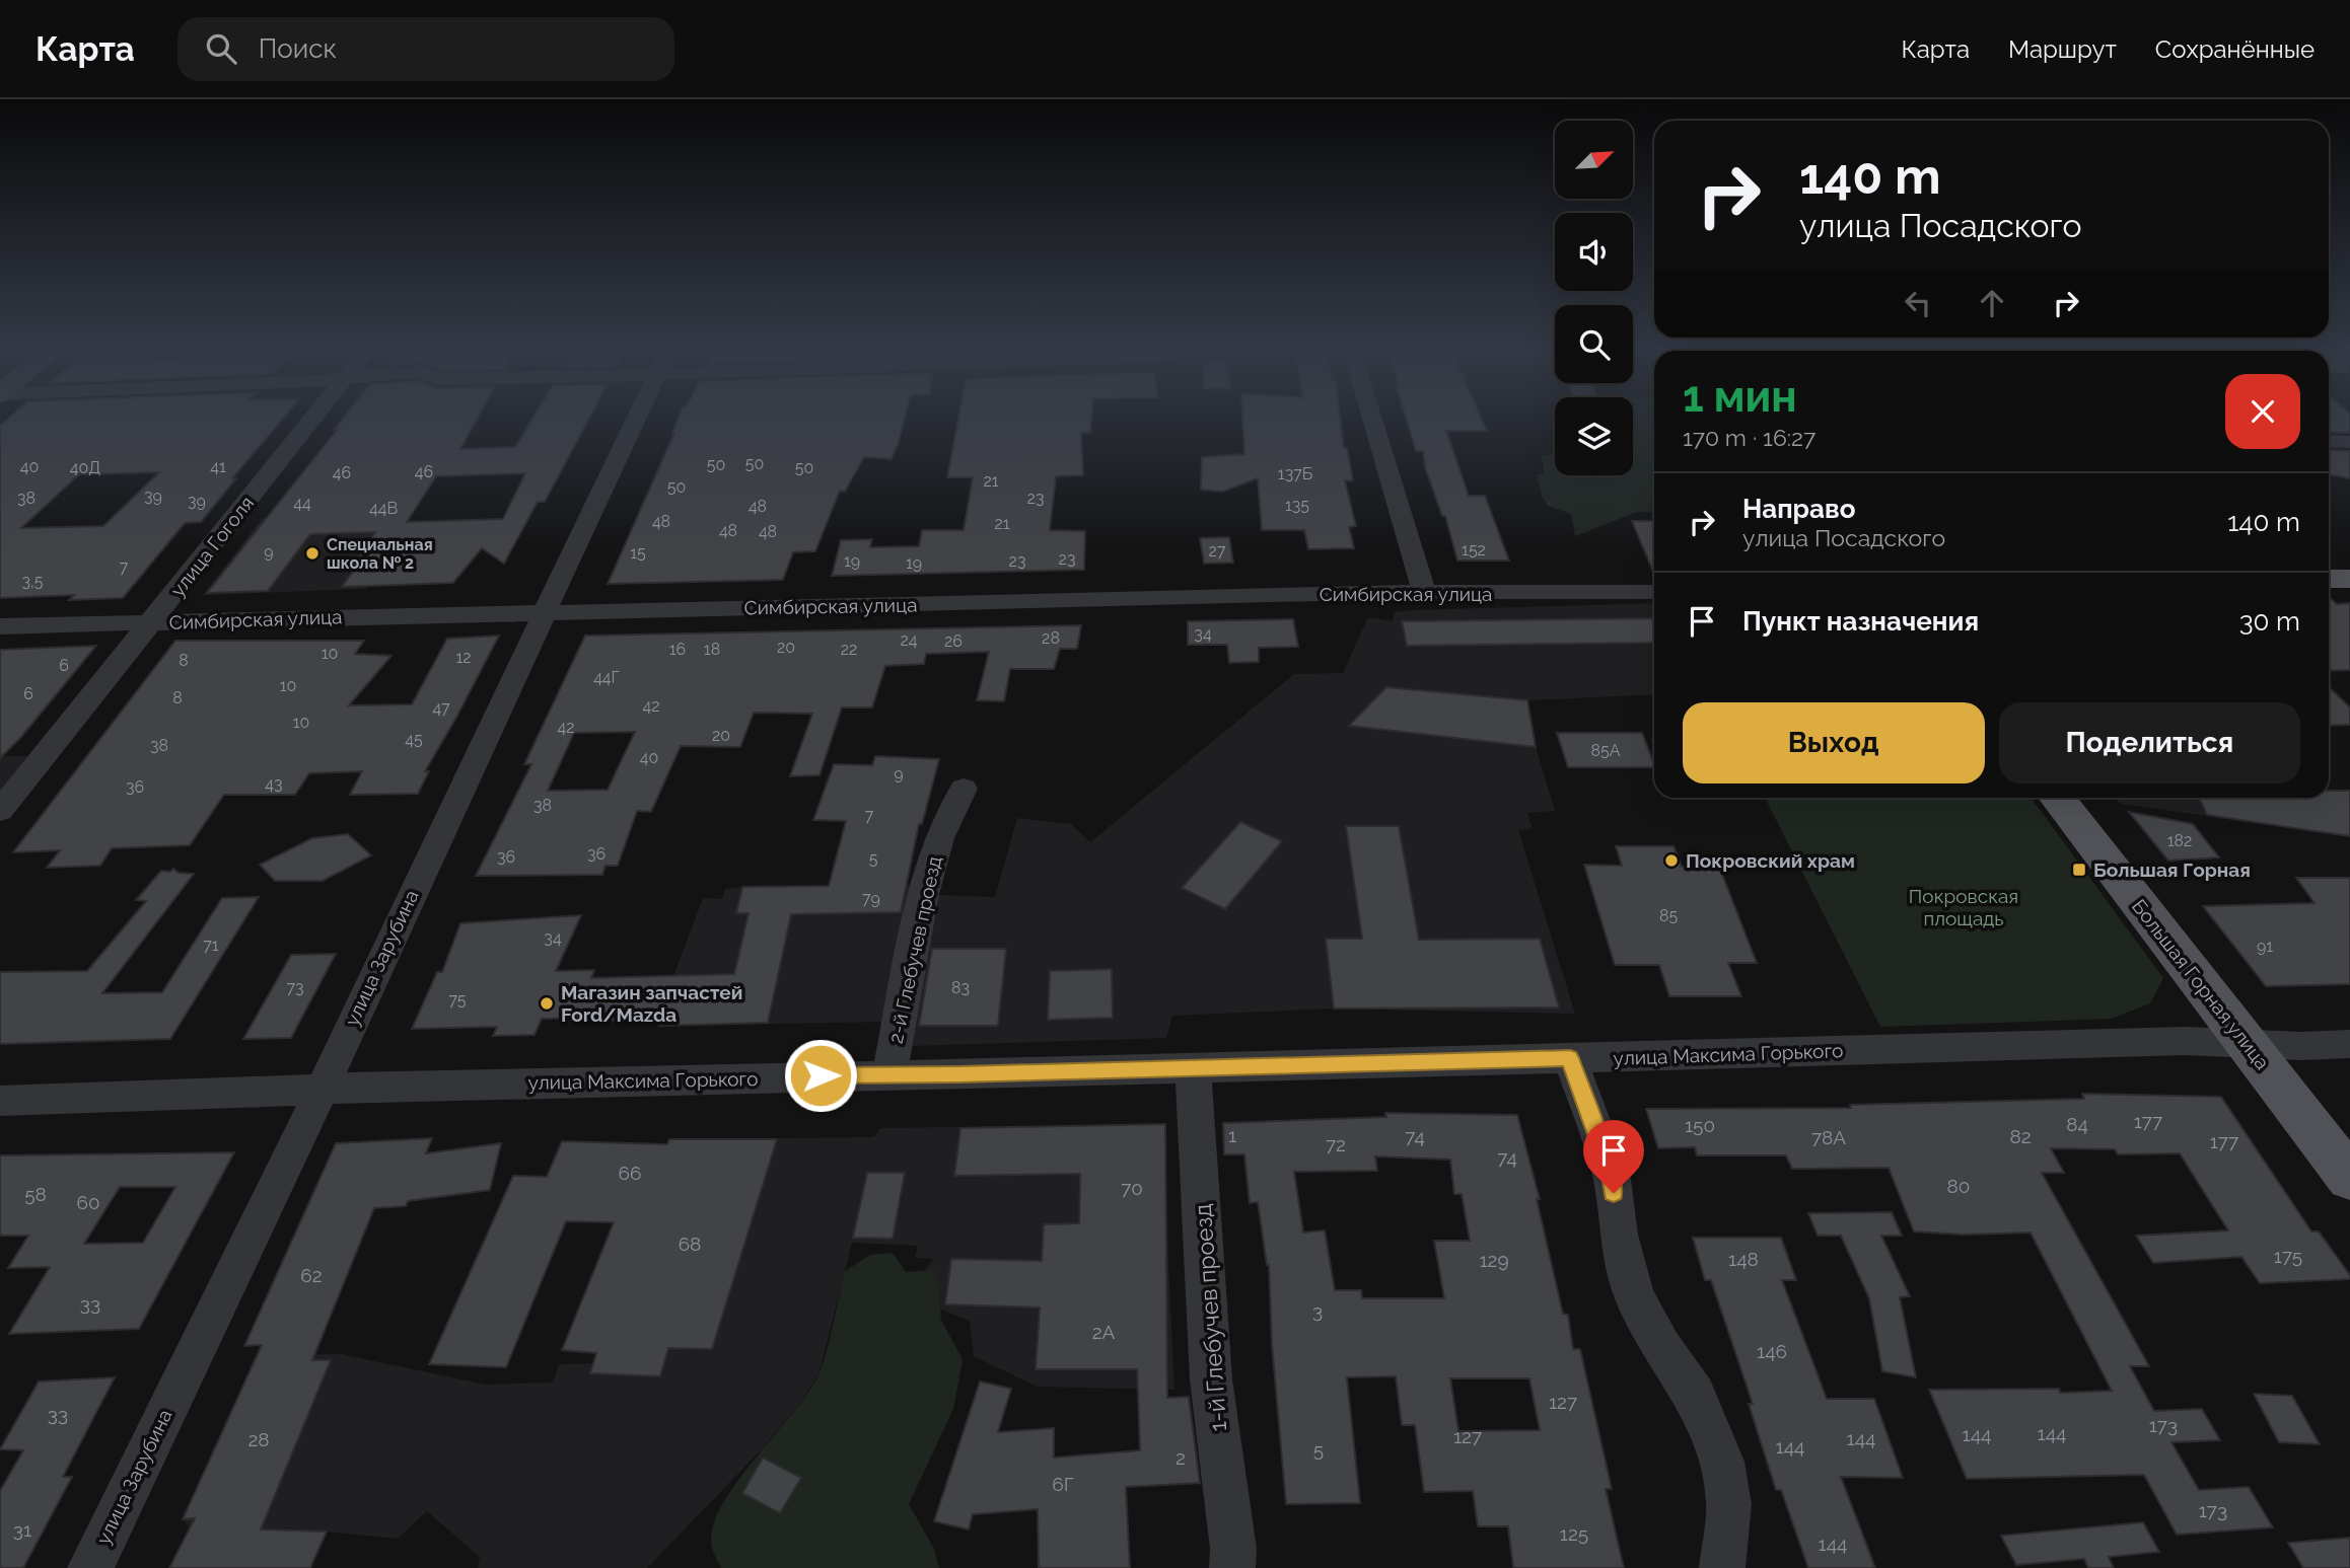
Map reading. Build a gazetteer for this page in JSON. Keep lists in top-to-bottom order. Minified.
{"streets":{"main road":["Большая Горная улица"],"street":["улица Гоголя","Симбирская улица","2-й Глебучев проезд","улица Зарубина","улица Максима Горького","1-й Глебучев проезд"]},"crossings":[["улица Гоголя","Симбирская улица"],["Симбирская улица","улица Зарубина"],["2-й Глебучев проезд","улица Максима Горького"],["улица Зарубина","улица Максима Горького"],["Большая Горная улица","улица Максима Горького"],["улица Максима Горького","1-й Глебучев проезд"]],"parks":["Покровская площадь"],"places":{"other":["Специальная школа № 2","Покровский храм","Магазин запчастей Ford/Mazda"],"transit":["Большая Горная"]},"house_numbers":["50","50","40","41","40Д","50","46","46","137Б","21","50","39","38","23","39","44","135","48","44В","48","21","48","48","152","27","9","15","23","19","23","19","7","3,5","34","28","24","26","20","16","18","22","10","12","8","6","44Г","10","6","8","42","47","10","42","20","45","38","85А","40","9","43","36","38","7","182","36","36","5","79","85","34","71","91","73","83","75","177","84","150","1","74","82","78А","177","72","74","66","80","70","58","60","68","175","148","129","62","33","3","2А","146","127","33","173","144","144","127","144","28","144","5","2","6Г","173","31","125","144"],"north":"top right","page":{"header":"Карта","search":"Поиск","nav":["Карта","Маршрут","Сохранённые"],"turn":["140 m","улица Посадского"],"heading":["1 мин","170 m · 16:27"],"list":[{"name":"Направо","note":"улица Посадского","value":"140 m"},{"name":"Пункт назначения","value":"30 m"}],"buttons":["Выход","Поделиться"]}}
